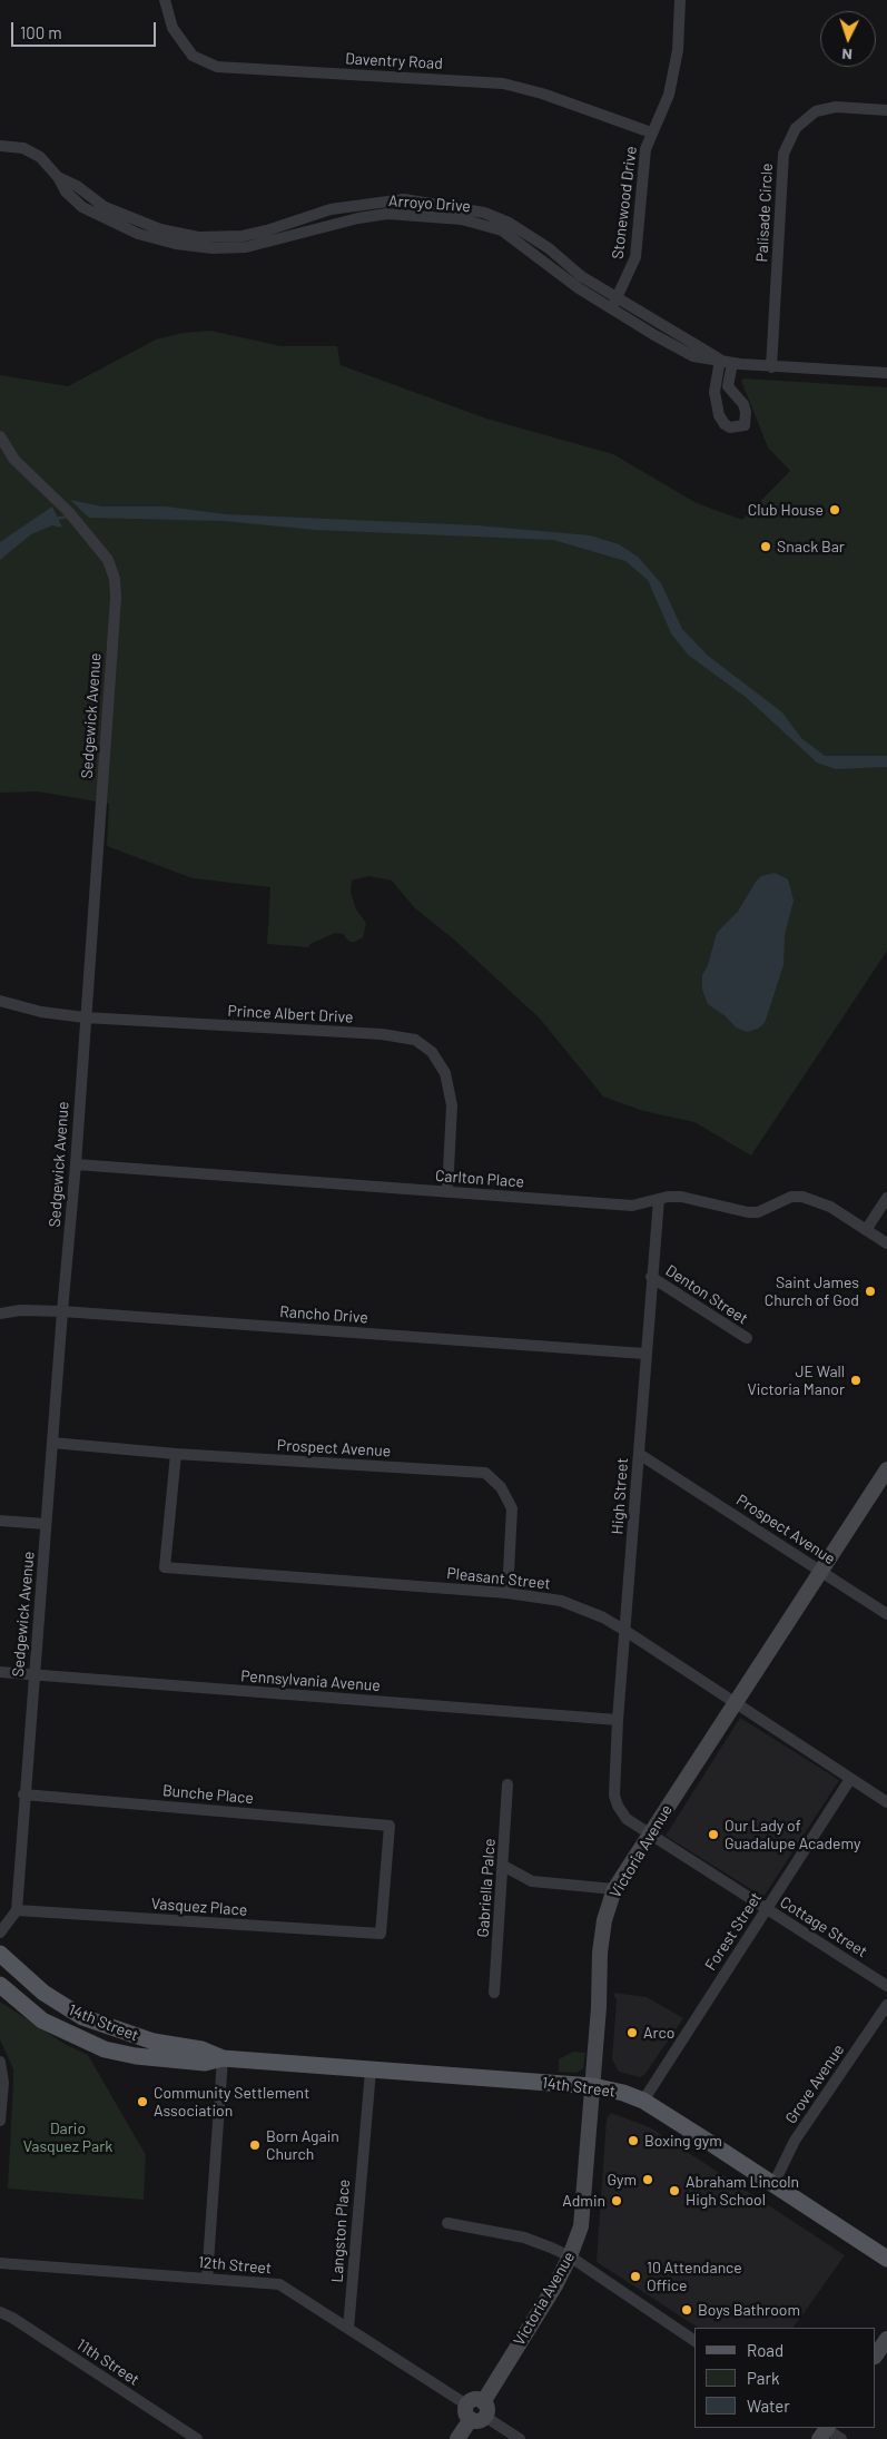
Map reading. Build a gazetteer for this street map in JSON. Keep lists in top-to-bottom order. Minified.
{"streets":{"main road":["14th Street"],"street":["Daventry Road","Stonewood Drive","Arroyo Drive","Palisade Circle","Sedgewick Avenue","Prince Albert Drive","Carlton Place","Denton Street","Rancho Drive","Prospect Avenue","High Street","Pleasant Street","Pennsylvania Avenue","Bunche Place","Victoria Avenue","Gabriella Palce","Vasquez Place","Cottage Street","Forest Street","Grove Avenue","Langston Place","12th Street","11th Street"]},"crossings":[["Daventry Road","Stonewood Drive"],["Stonewood Drive","Arroyo Drive"],["Arroyo Drive","Palisade Circle"],["Sedgewick Avenue","Prince Albert Drive"],["Sedgewick Avenue","Carlton Place"],["Sedgewick Avenue","Rancho Drive"],["Sedgewick Avenue","Prospect Avenue"],["Sedgewick Avenue","Pennsylvania Avenue"],["Sedgewick Avenue","Bunche Place"],["Sedgewick Avenue","Vasquez Place"],["Prince Albert Drive","Carlton Place"],["Carlton Place","High Street"],["Denton Street","High Street"],["Rancho Drive","High Street"],["Prospect Avenue","High Street"],["Prospect Avenue","Pleasant Street"],["Prospect Avenue","Victoria Avenue"],["High Street","Pleasant Street"],["High Street","Pennsylvania Avenue"],["High Street","Cottage Street"],["Pleasant Street","Victoria Avenue"],["Pleasant Street","Forest Street"],["Bunche Place","Vasquez Place"],["Victoria Avenue","Cottage Street"],["Victoria Avenue","14th Street"],["Victoria Avenue","12th Street"],["Cottage Street","Forest Street"],["Forest Street","14th Street"],["14th Street","Grove Avenue"],["14th Street","Langston Place"],["Langston Place","12th Street"]],"parks":["Dario Vasquez Park"],"places":["Club House","Snack Bar","Saint James Church of God","JE Wall Victoria Manor","Our Lady of Guadalupe Academy","Arco","Community Settlement Association","Boxing gym","Born Again Church","Gym","Abraham Lincoln High School","Admin","10 Attendance Office","Boys Bathroom"],"legend":["Road","Park","Water"],"scale_bar":"100 m","north":"bottom"}
